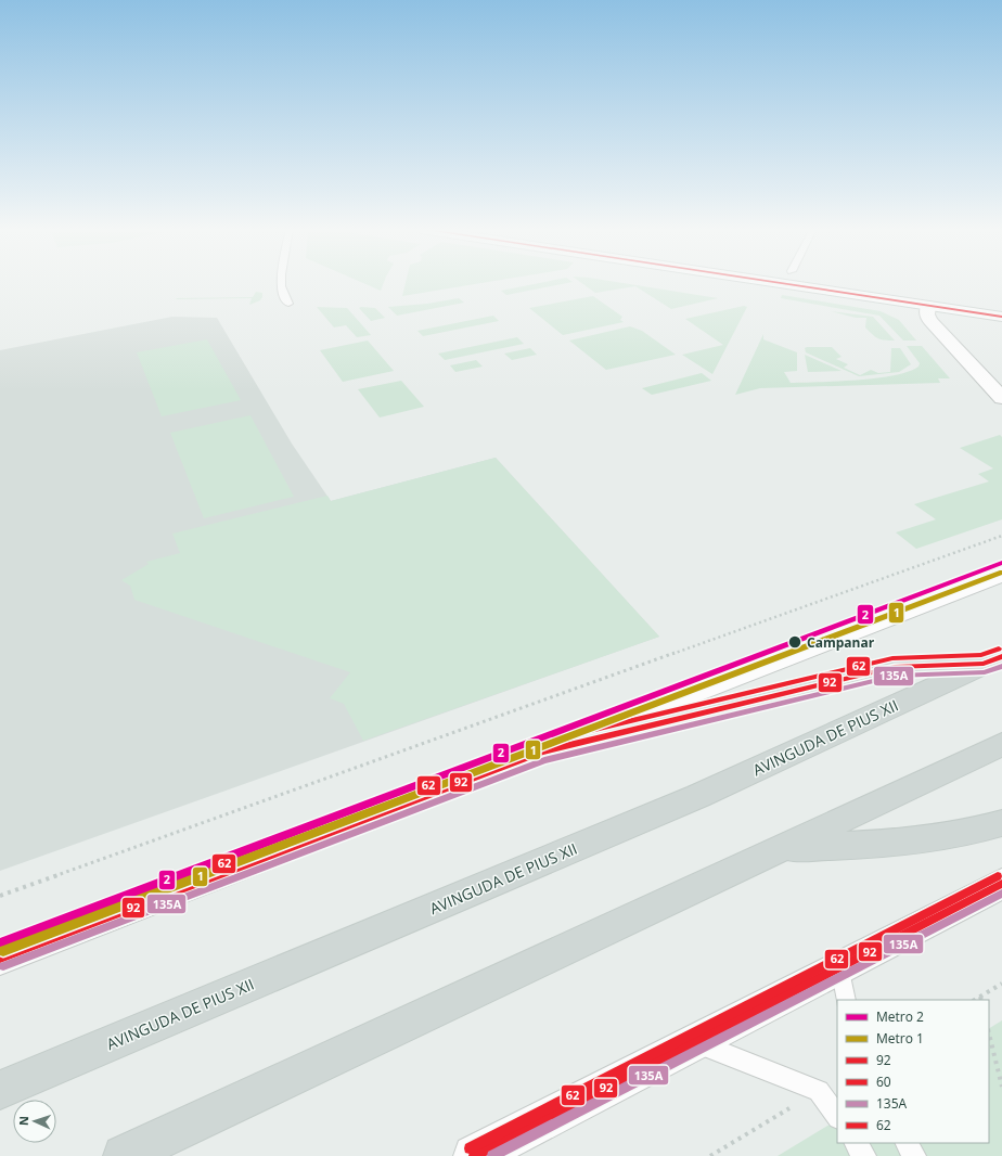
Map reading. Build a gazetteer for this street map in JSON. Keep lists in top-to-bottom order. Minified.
{"streets":{"main road":["AVINGUDA DE PIUS XII"]},"places":["Campanar"],"lines":["transit line 60","metro line 2","metro line 1","transit line 62","transit line 92","transit line 135A"],"legend":["Metro 2","Metro 1","92","60","135A","62"],"north":"left"}
